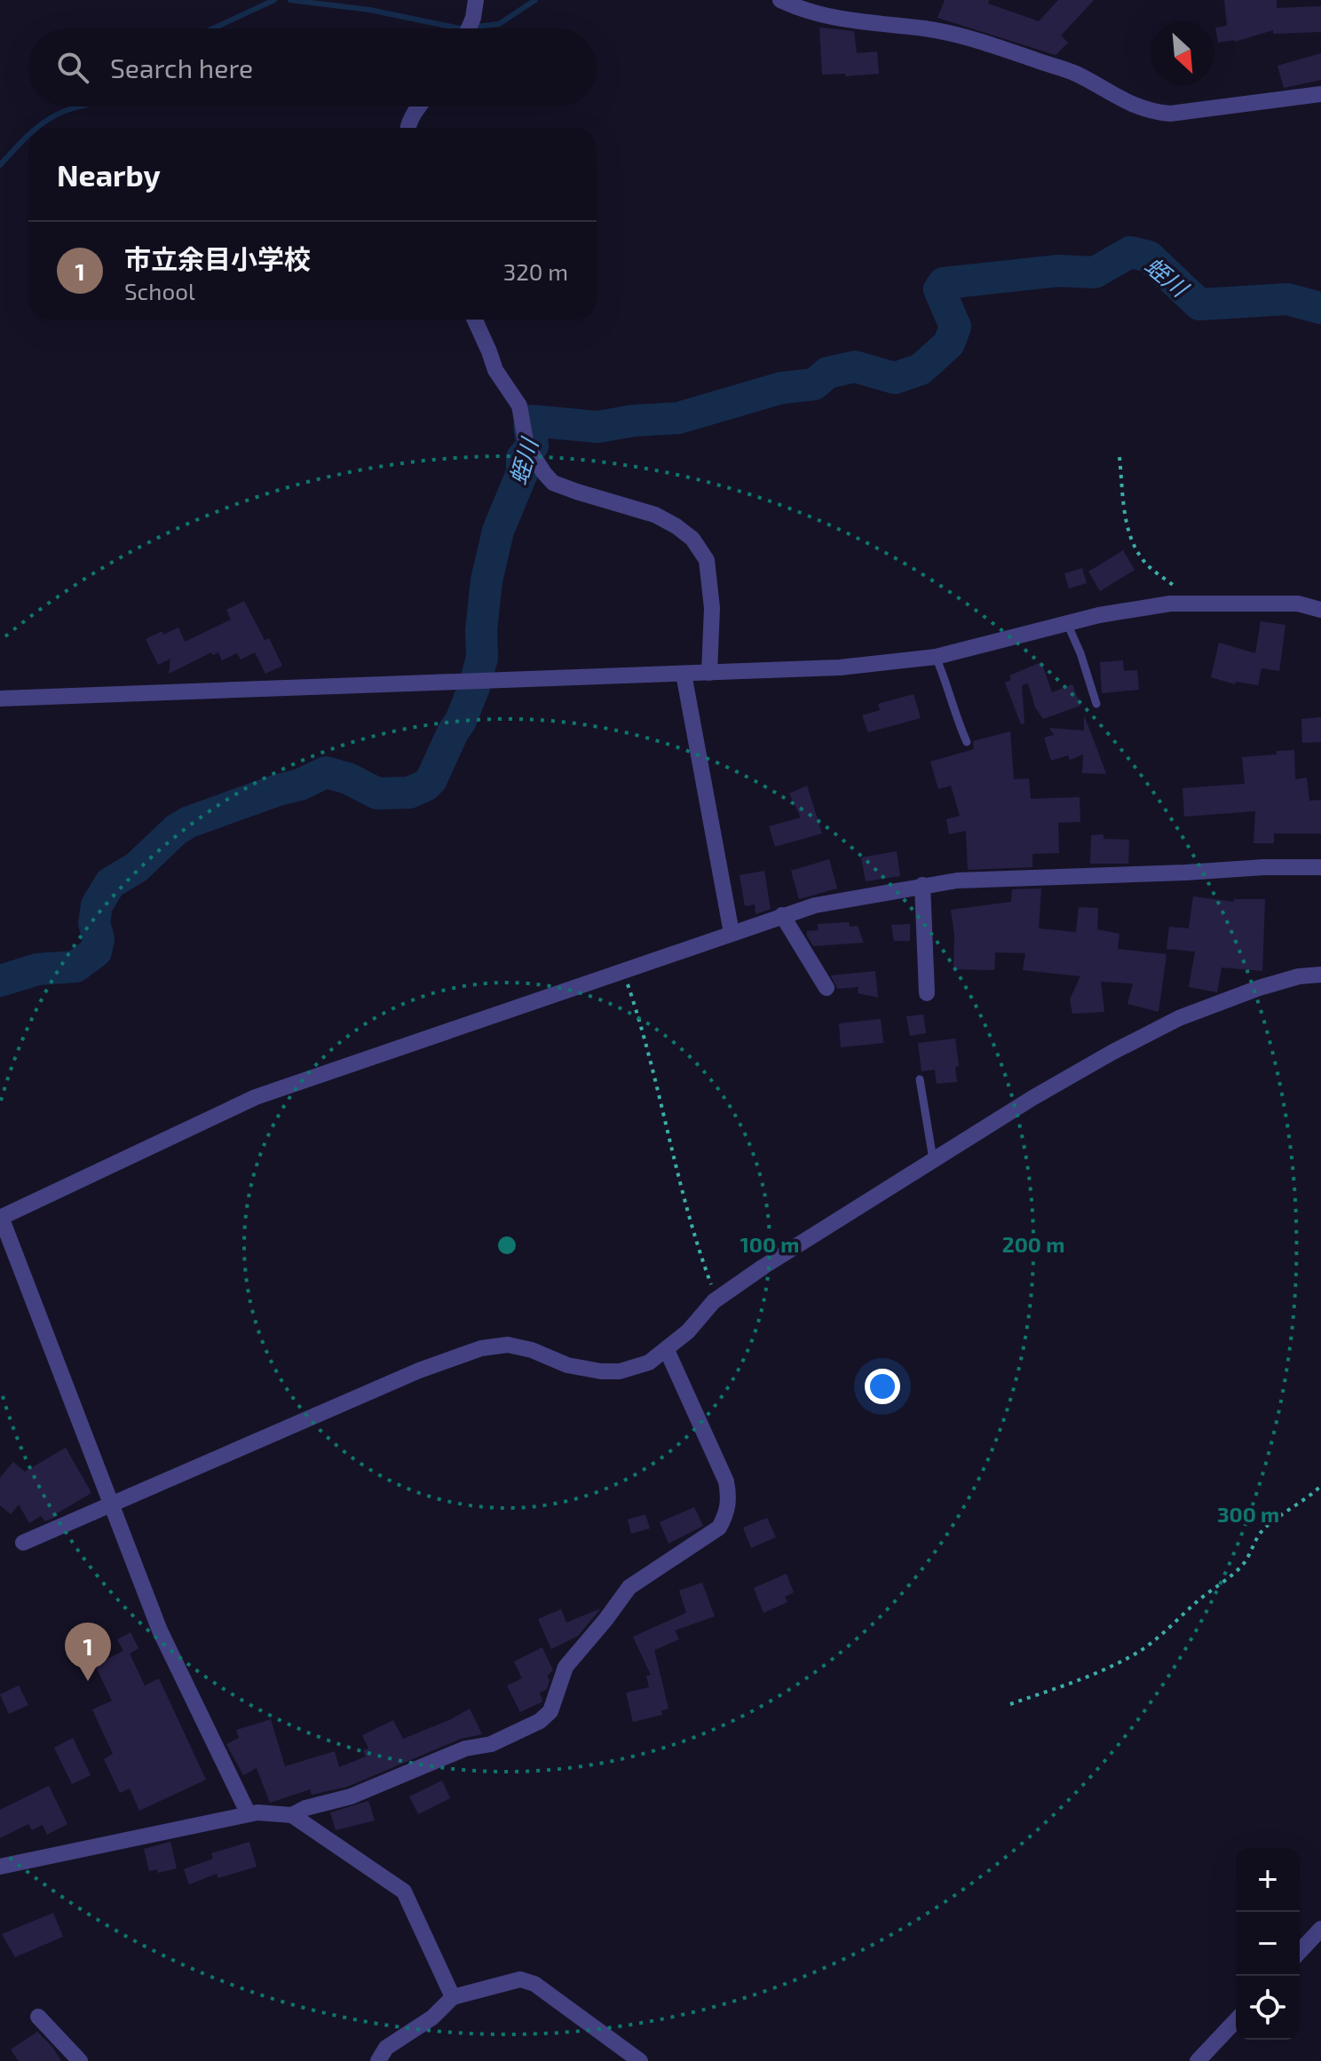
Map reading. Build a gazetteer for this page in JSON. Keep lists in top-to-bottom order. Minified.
{"water":["蛭川"],"north":"bottom right","page":{"search":"Search here","heading":"Nearby","list":[{"mark":"1","name":"市立余目小学校","note":"School","value":"320 m"}],"pins":"1","map_buttons":["+","−"]},"rings":["100 m","200 m","300 m"]}
